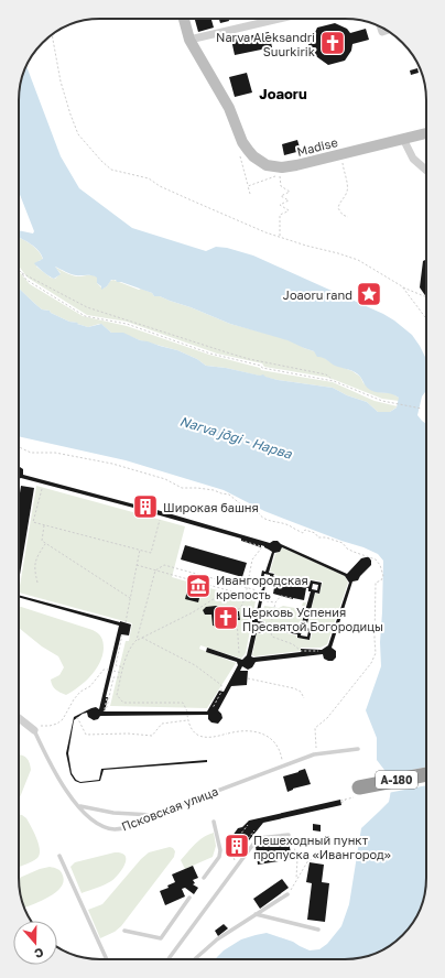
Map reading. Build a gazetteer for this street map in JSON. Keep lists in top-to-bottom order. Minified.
{"streets":{"highway":["А-180"],"street":["Madise","Псковская улица"]},"districts":["Joaoru"],"water":["Narva jõgi - Нарва"],"places":{"church":["Narva Aleksandri Suurkirik","Церковь Успения Пресвятой Богородицы"],"place":["Joaoru rand"],"building":["Широкая башня","Пешеходный пункт пропуска «Ивангород»"],"museum":["Ивангородская крепость"]},"north":"bottom"}
